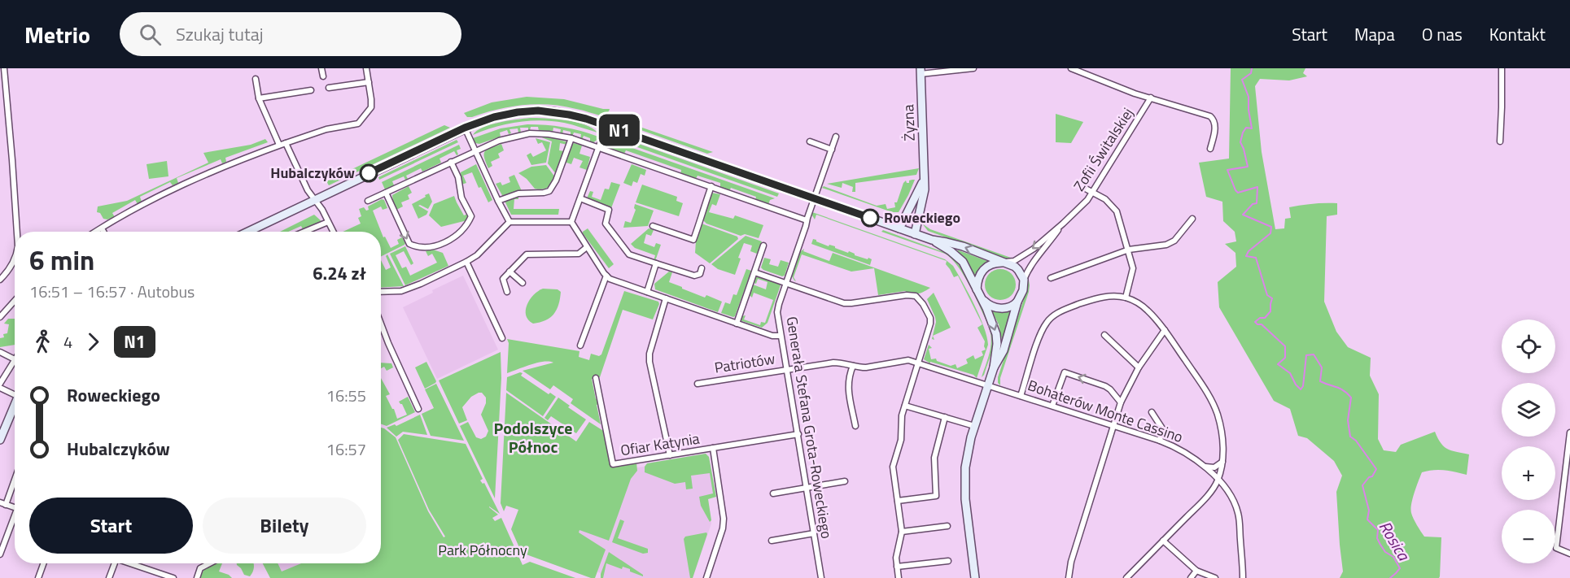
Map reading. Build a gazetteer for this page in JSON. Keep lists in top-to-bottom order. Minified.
{"streets":{"street":["Żyzna","Zofii Świtalskiej","Patriotów","Bohaterów Monte Cassino","Generała Stefana Grota-Roweckiego","Ofiar Katynia"]},"crossings":[["Patriotów","Bohaterów Monte Cassino"],["Patriotów","Generała Stefana Grota-Roweckiego"],["Generała Stefana Grota-Roweckiego","Ofiar Katynia"]],"districts":["Podolszyce Północ"],"water":["Rosica"],"parks":["Park Północny"],"places":["Hubalczyków","Roweckiego"],"lines":["bus line N1"],"page":{"header":"Metrio","search":"Szukaj tutaj","nav":["Start","Mapa","O nas","Kontakt"],"on_map":"N1","heading":["6 min","16:51 – 16:57 · Autobus","6.24 zł"],"legs":["4","N1"],"map_buttons":["+","−"],"list":[{"name":"Roweckiego","value":"16:55"},{"name":"Hubalczyków","value":"16:57"}],"buttons":["Start","Bilety"]}}
